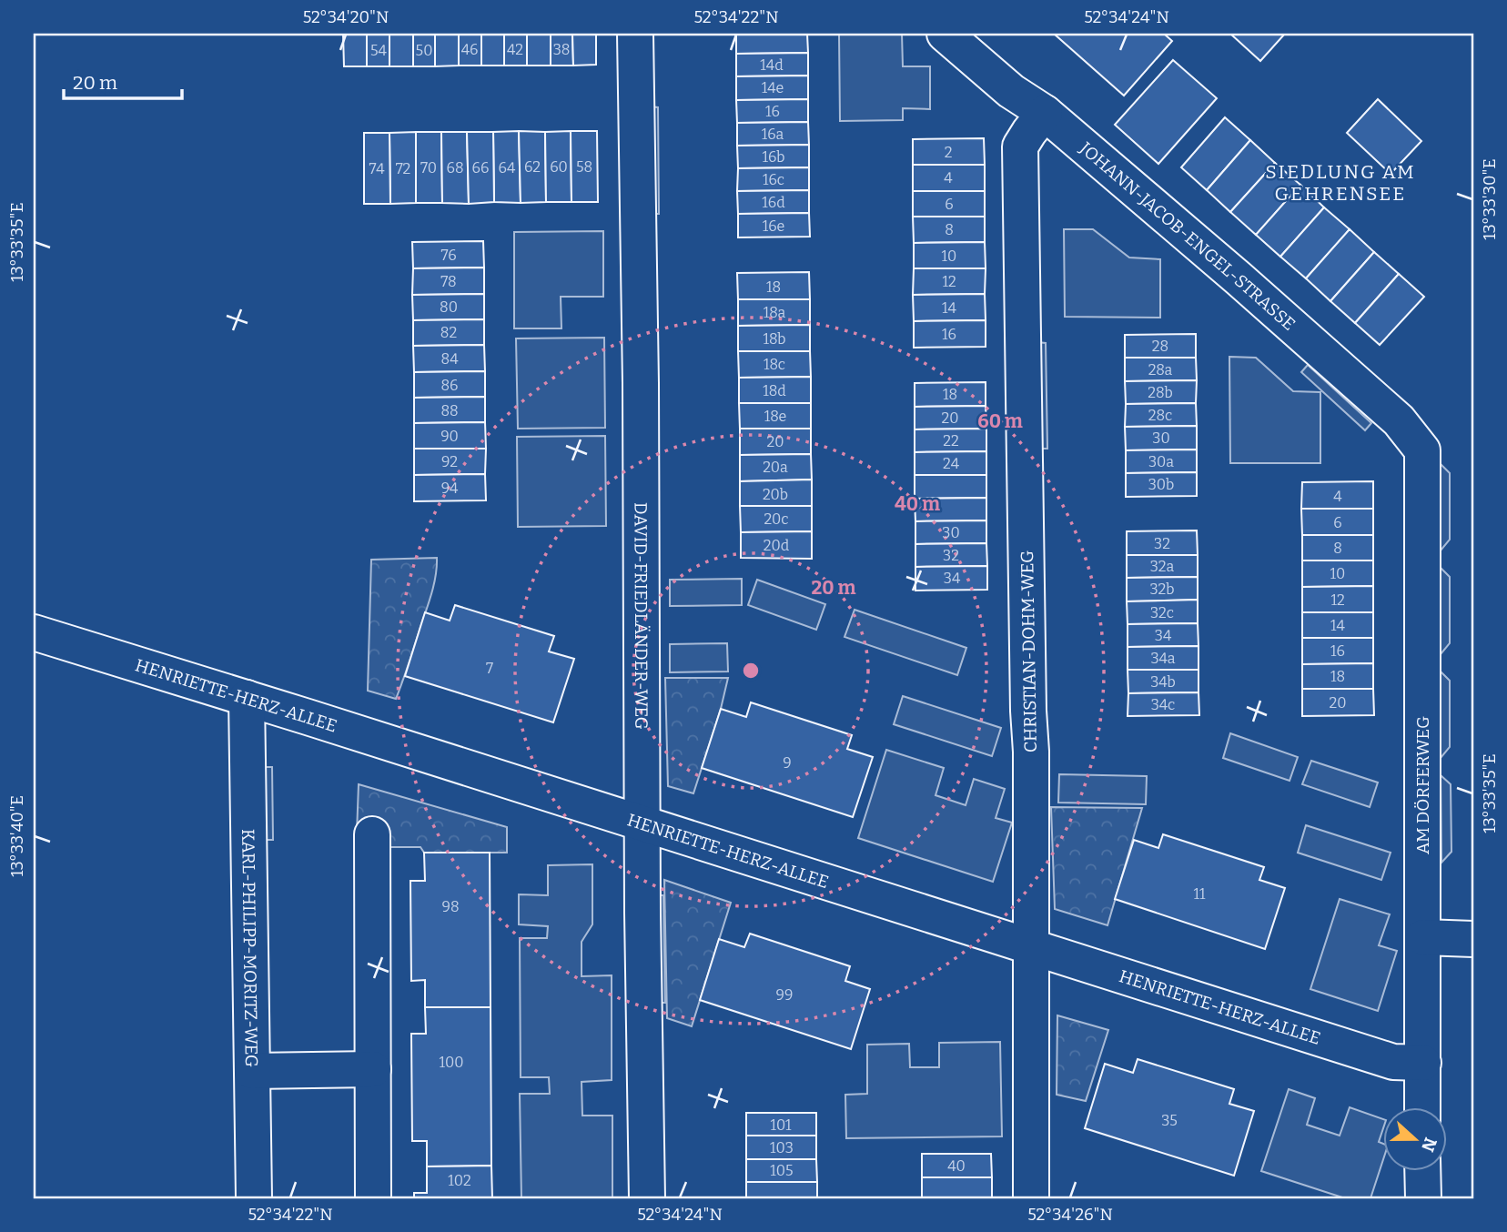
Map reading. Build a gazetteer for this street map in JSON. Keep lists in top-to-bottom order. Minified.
{"streets":{"street":["JOHANN-JACOB-ENGEL-STRASSE","DAVID-FRIEDLÄNDER-WEG","CHRISTIAN-DOHM-WEG","HENRIETTE-HERZ-ALLEE","AM DÖRFERWEG","KARL-PHILIPP-MORITZ-WEG"]},"crossings":[["JOHANN-JACOB-ENGEL-STRASSE","CHRISTIAN-DOHM-WEG"],["JOHANN-JACOB-ENGEL-STRASSE","AM DÖRFERWEG"],["DAVID-FRIEDLÄNDER-WEG","HENRIETTE-HERZ-ALLEE"],["CHRISTIAN-DOHM-WEG","HENRIETTE-HERZ-ALLEE"],["HENRIETTE-HERZ-ALLEE","AM DÖRFERWEG"],["HENRIETTE-HERZ-ALLEE","KARL-PHILIPP-MORITZ-WEG"]],"districts":["SIEDLUNG AM GEHRENSEE"],"house_numbers":["46","42","38","54","50","14d","14e","16","16a","2","16b","62","60","58","70","68","66","64","74","72","4","16c","16d","6","16e","8","76","10","78","12","18","80","14","18a","82","16","18b","28","84","18c","28a","86","18d","28b","18","88","28c","18e","20","90","30","22","20","92","30a","24","20a","30b","94","20b","4","20c","6","30","32","20d","8","32","32a","10","34","32b","12","32c","14","34","16","34a","7","18","34b","20","34c","9","11","98","99","100","35","101","103","40","105","102"],"scale_bar":"20 m","north":"right","coordinates":["52°34'20\"N","52°34'22\"N","52°34'24\"N","13°33'30\"E","13°33'35\"E","13°33'40\"E","52°34'26\"N"],"rings":["60 m","40 m","20 m"]}
